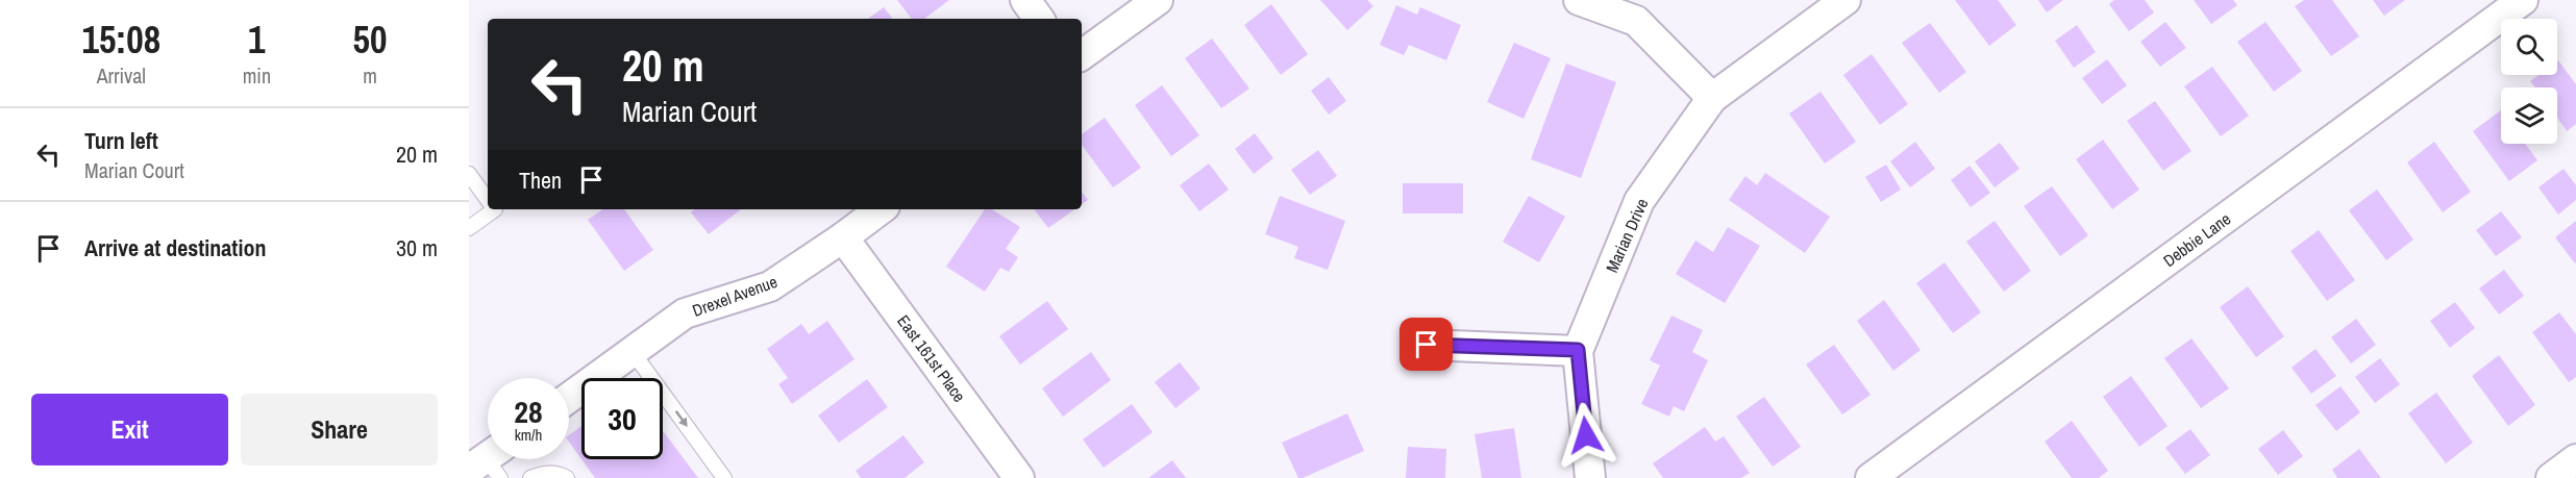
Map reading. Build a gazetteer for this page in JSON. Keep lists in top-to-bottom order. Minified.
{"streets":{"street":["Marian Drive","Debbie Lane","Drexel Avenue","East 161st Place"]},"crossings":[["Drexel Avenue","East 161st Place"]],"page":{"eta":["15:08","Arrival","1","min","50","m"],"turn":["20 m","Marian Court"],"list":[{"name":"Turn left","note":"Marian Court","value":"20 m"},{"name":"Arrive at destination","value":"30 m"}],"then":"Then","speed":"28 km/h","limit":"30","buttons":["Exit","Share"]}}
